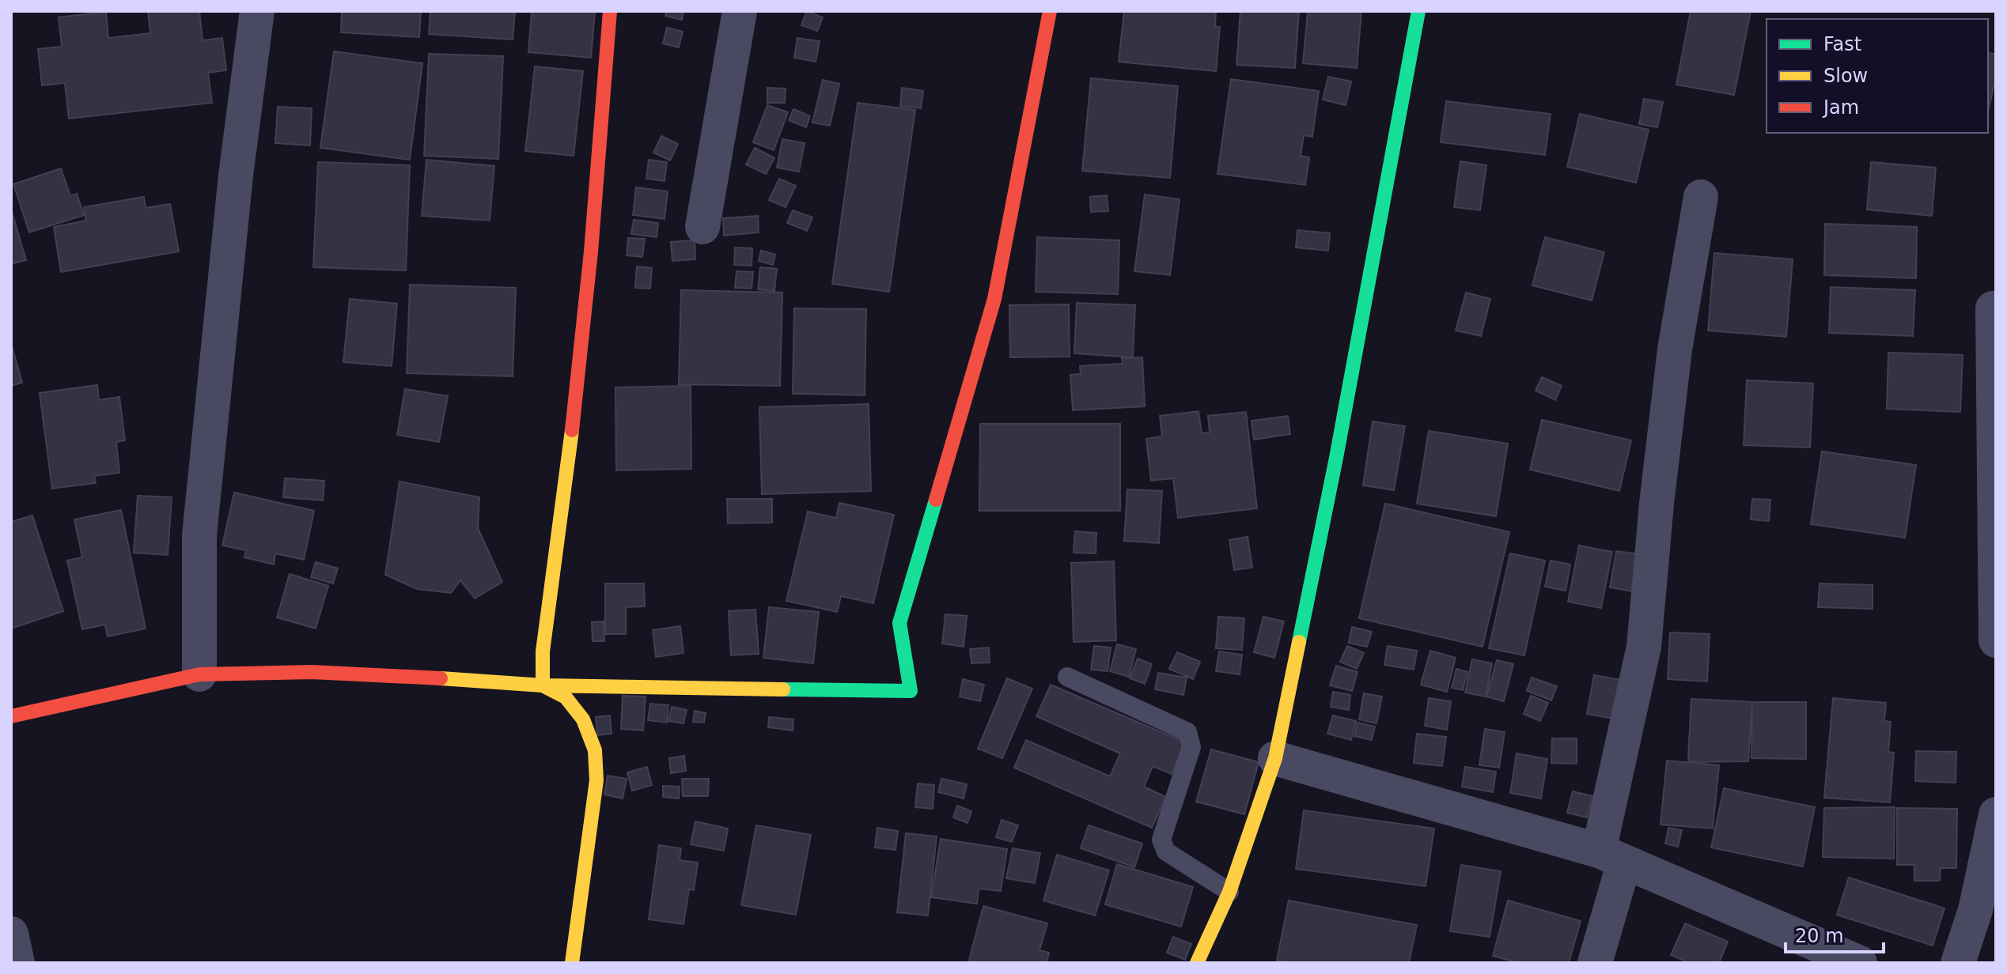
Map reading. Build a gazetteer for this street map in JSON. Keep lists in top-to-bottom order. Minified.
{"legend":["Fast","Slow","Jam"],"scale_bar":"20 m"}
